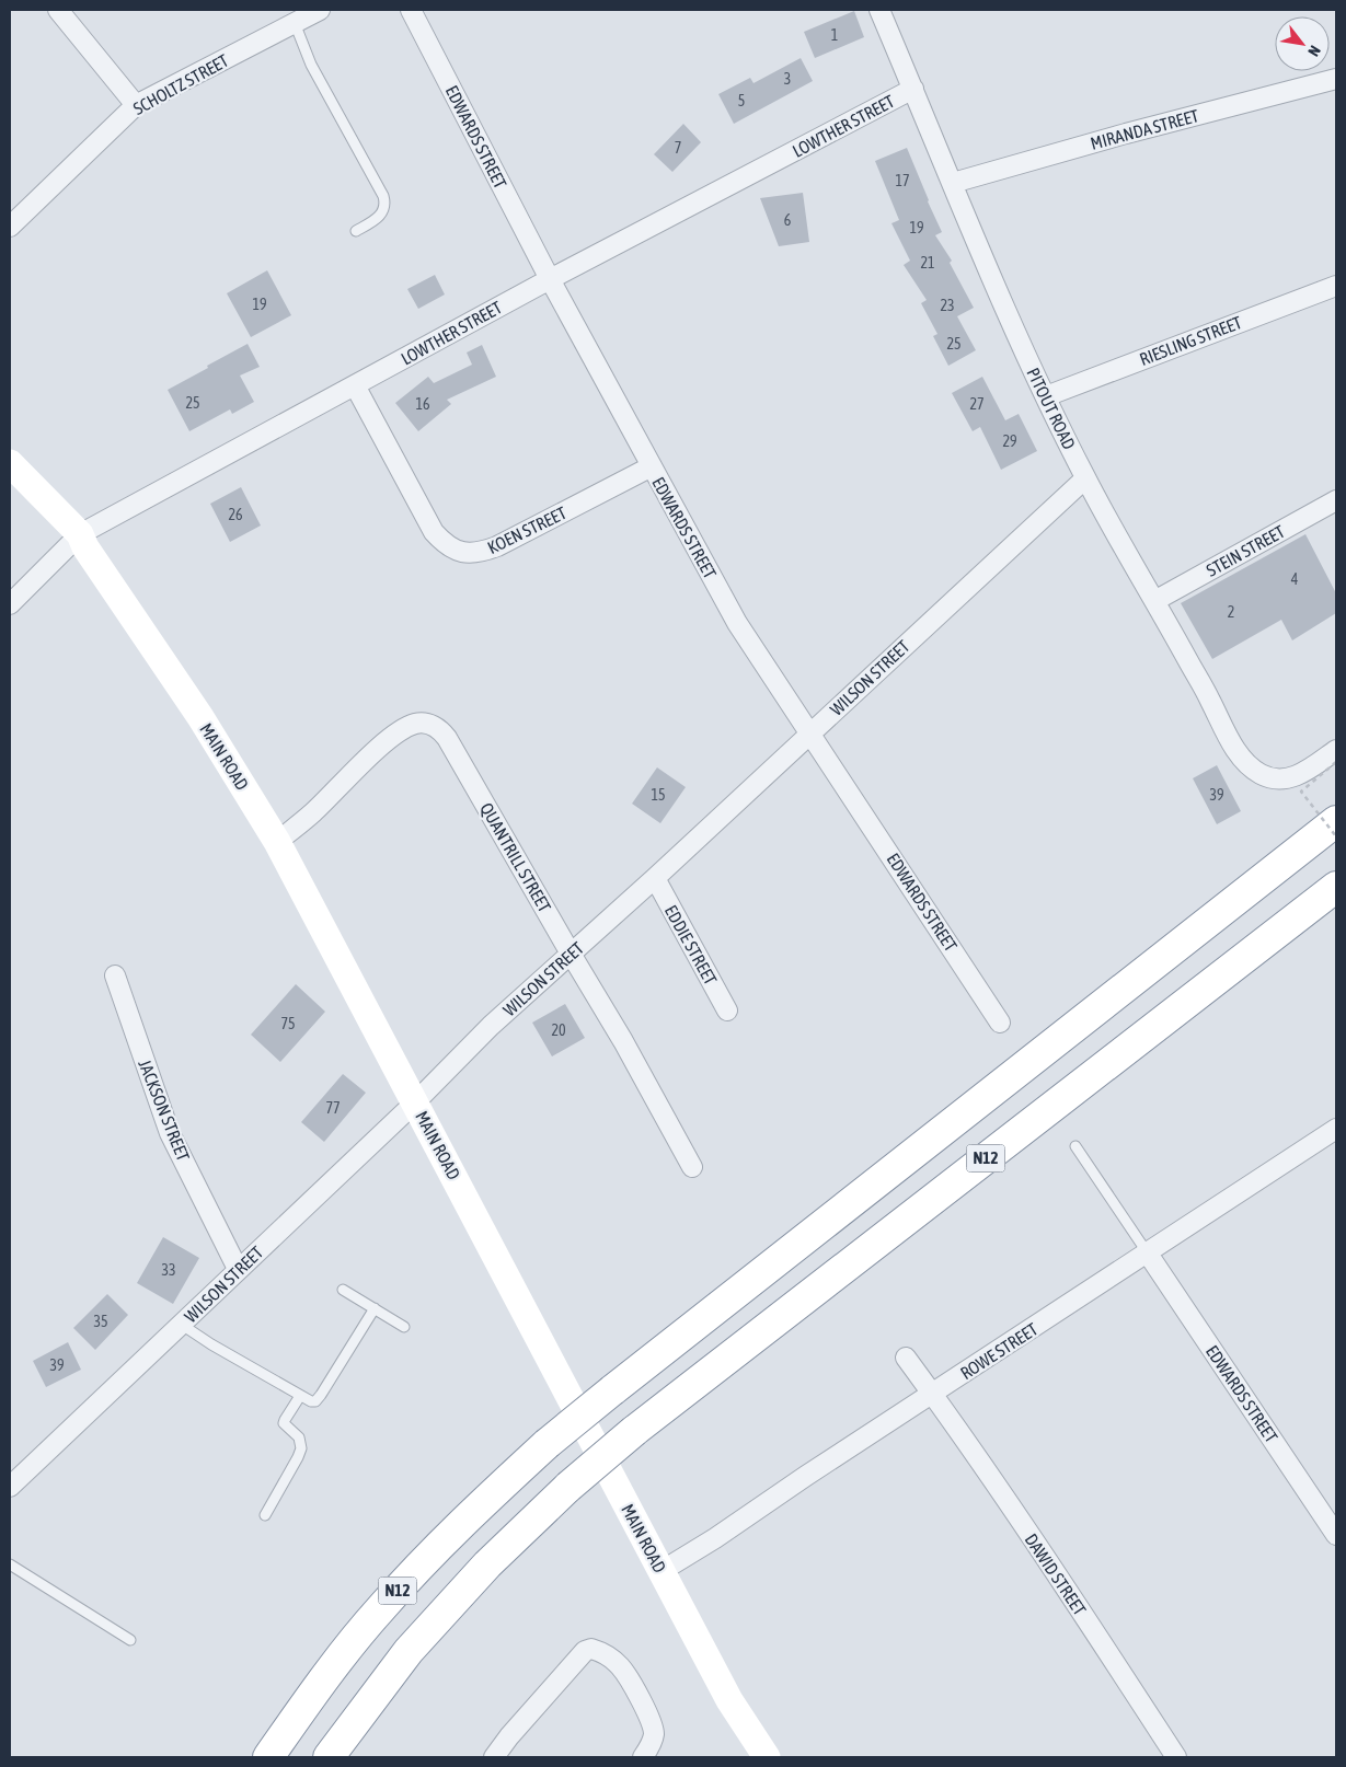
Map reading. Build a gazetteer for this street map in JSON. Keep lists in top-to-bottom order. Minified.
{"streets":{"highway":["N12"],"street":["SCHOLTZ STREET","LOWTHER STREET","MIRANDA STREET","EDWARDS STREET","RIESLING STREET","PITOUT ROAD","KOEN STREET","STEIN STREET","WILSON STREET","MAIN ROAD","QUANTRILL STREET","EDDIE STREET","JACKSON STREET","ROWE STREET","DAWID STREET"]},"crossings":[["LOWTHER STREET","EDWARDS STREET"],["LOWTHER STREET","PITOUT ROAD"],["LOWTHER STREET","KOEN STREET"],["LOWTHER STREET","MAIN ROAD"],["MIRANDA STREET","PITOUT ROAD"],["EDWARDS STREET","KOEN STREET"],["EDWARDS STREET","WILSON STREET"],["EDWARDS STREET","ROWE STREET"],["RIESLING STREET","PITOUT ROAD"],["PITOUT ROAD","STEIN STREET"],["PITOUT ROAD","WILSON STREET"],["WILSON STREET","MAIN ROAD"],["WILSON STREET","QUANTRILL STREET"],["WILSON STREET","EDDIE STREET"],["WILSON STREET","JACKSON STREET"],["MAIN ROAD","QUANTRILL STREET"],["MAIN ROAD","ROWE STREET"],["ROWE STREET","DAWID STREET"]],"house_numbers":["1","3","5","7","17","6","19","21","19","23","25","25","16","27","29","26","4","2","15","39","75","20","77","33","35","39"],"north":"bottom right"}
